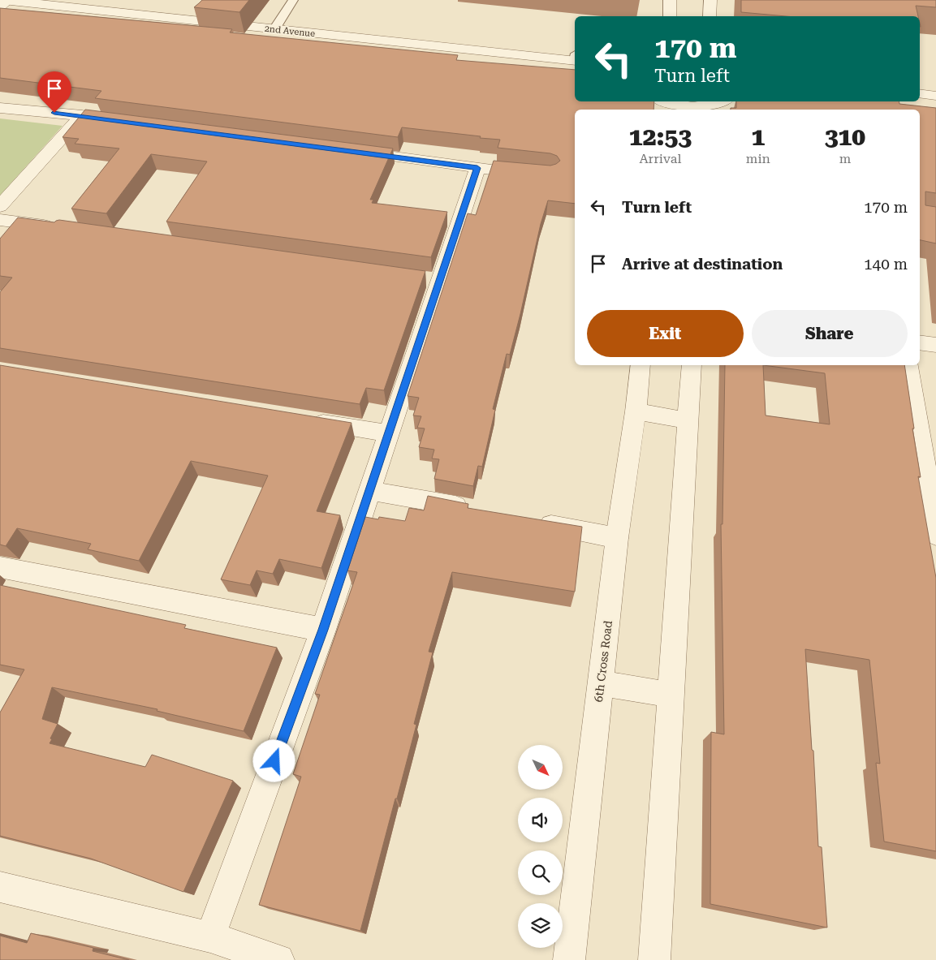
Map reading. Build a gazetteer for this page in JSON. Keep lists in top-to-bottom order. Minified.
{"streets":{"street":["2nd Avenue","6th Cross Road"]},"north":"bottom right","page":{"turn":["170 m","Turn left"],"eta":["12:53","Arrival","1","min","310","m"],"list":[{"name":"Turn left","value":"170 m"},{"name":"Arrive at destination","value":"140 m"}],"buttons":["Exit","Share"]}}
